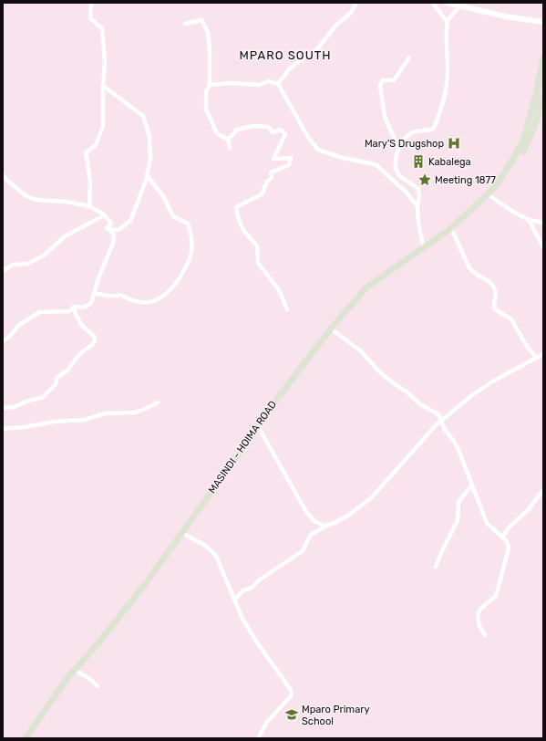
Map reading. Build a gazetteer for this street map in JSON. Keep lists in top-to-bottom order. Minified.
{"streets":{"main road":["MASINDI - HOIMA ROAD"]},"districts":["MPARO SOUTH"],"places":{"hospital":["Mary'S Drugshop"],"building":["Kabalega"],"place":["Meeting 1877"],"school or university":["Mparo Primary School"]}}
